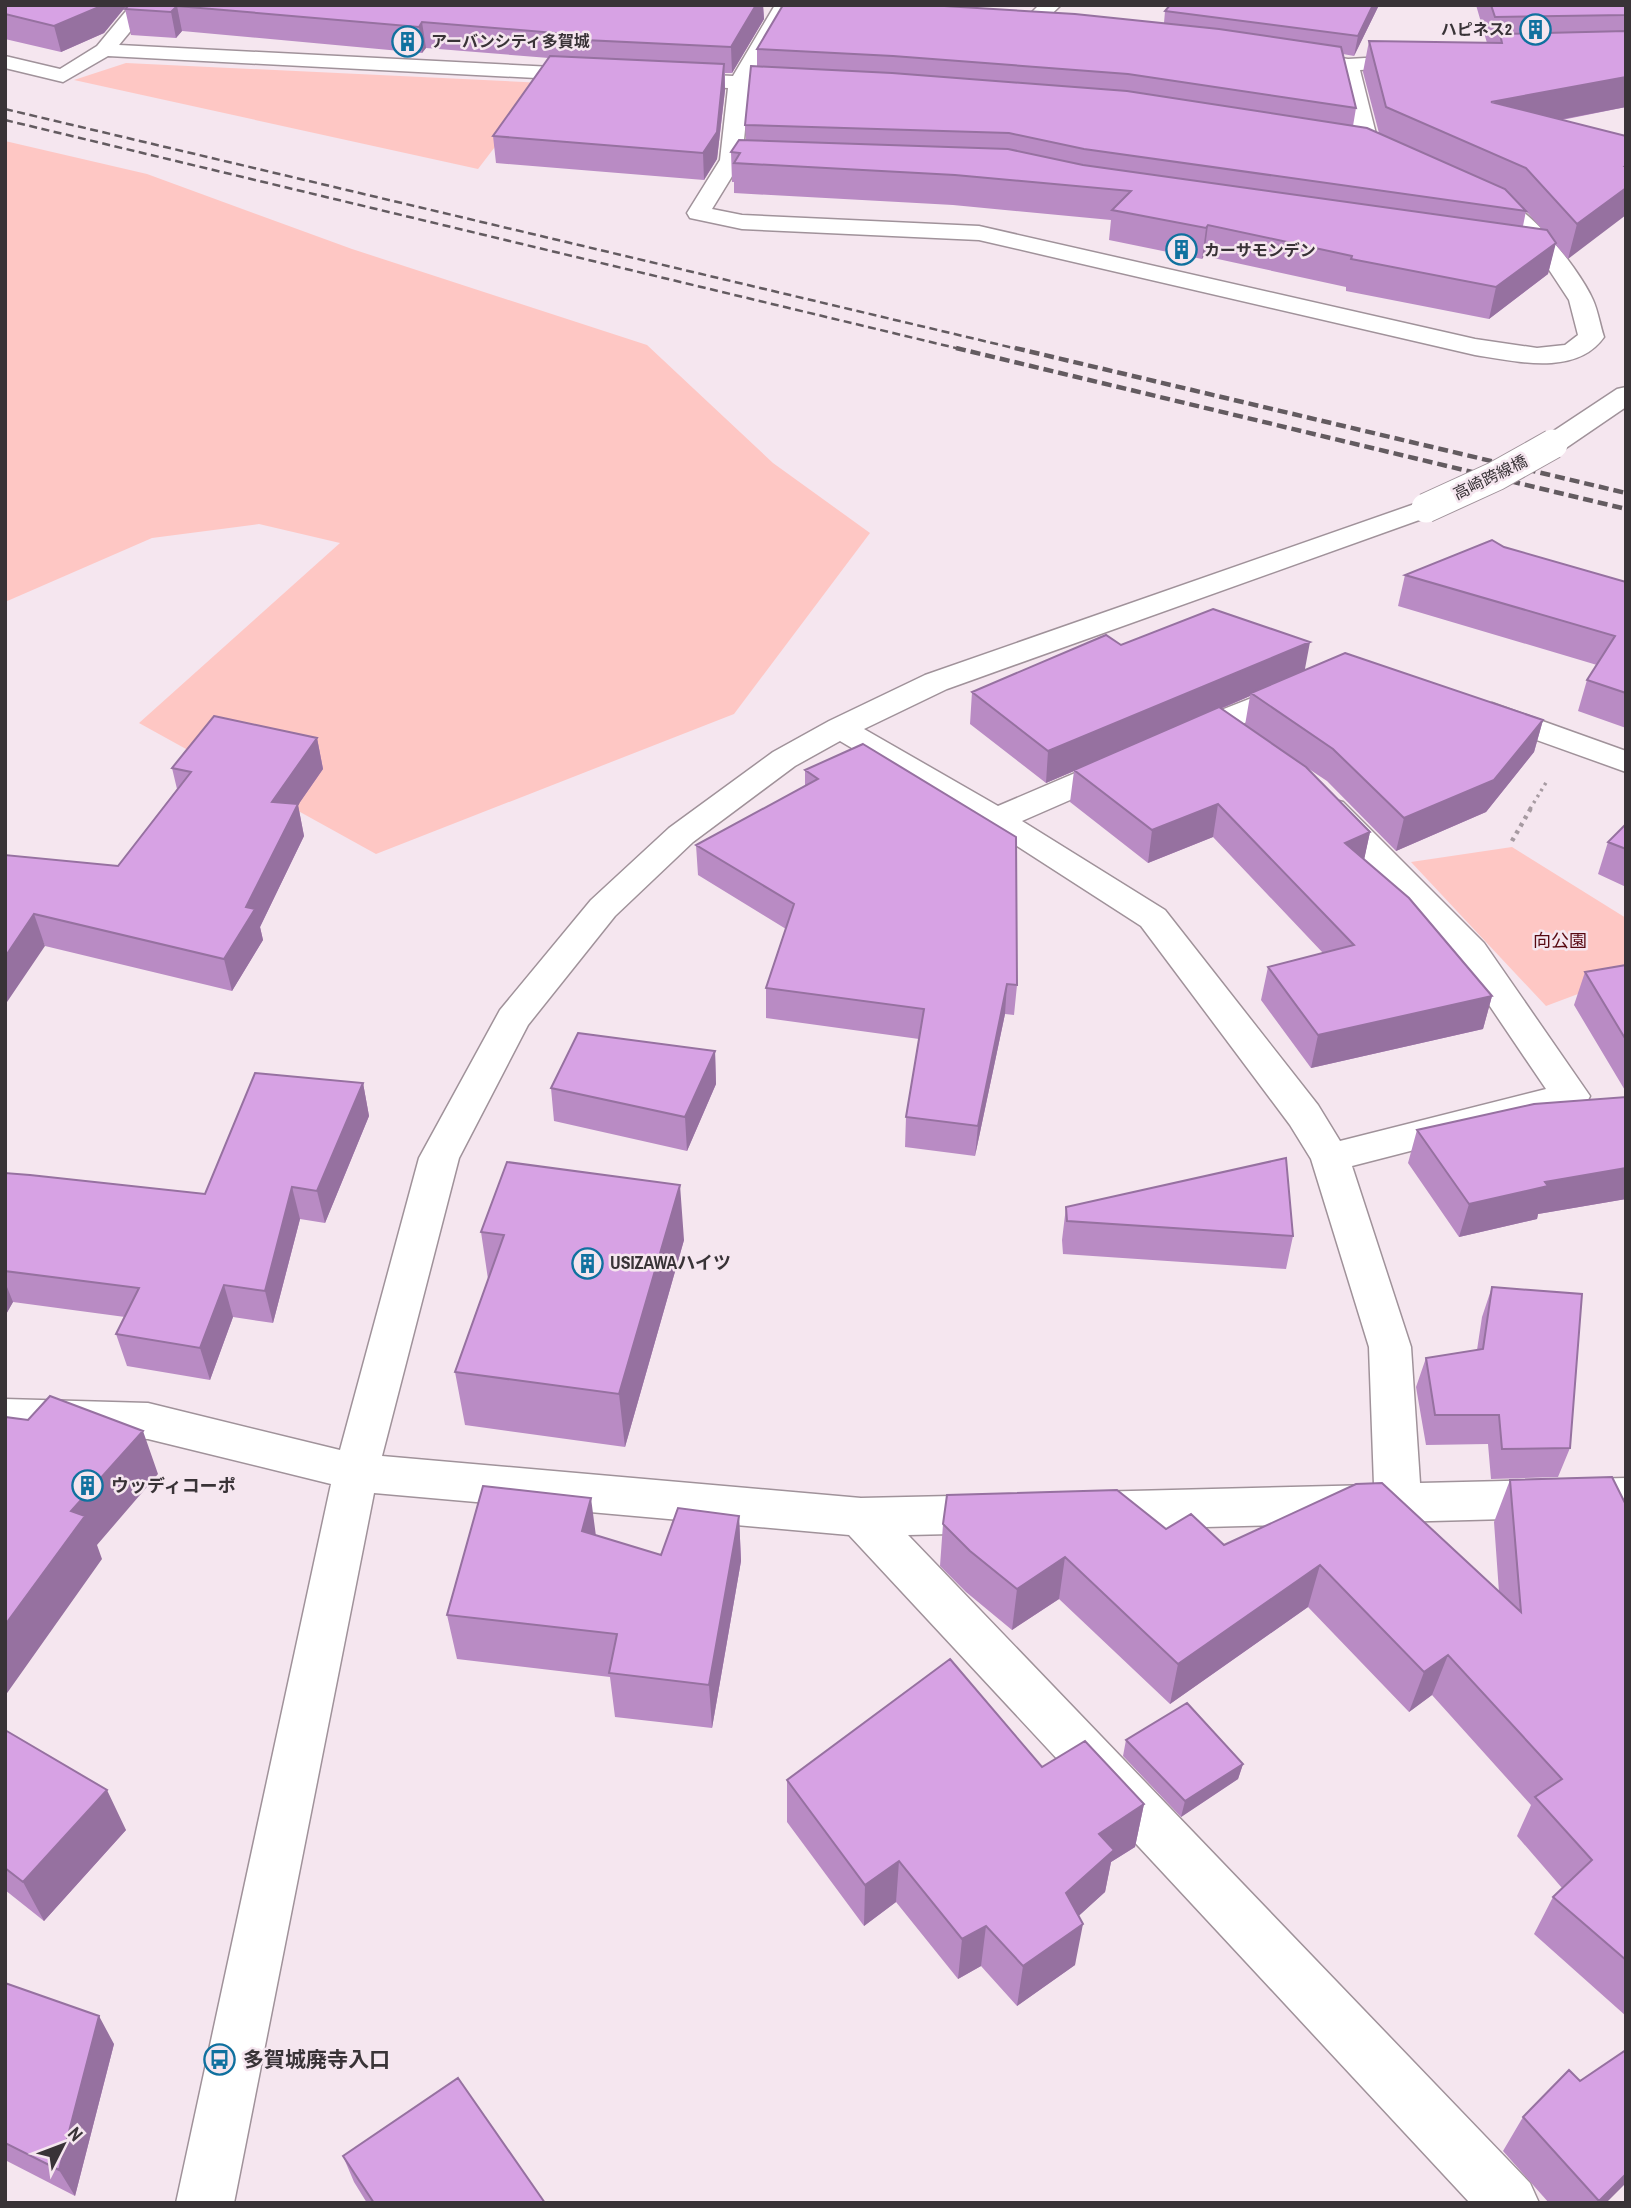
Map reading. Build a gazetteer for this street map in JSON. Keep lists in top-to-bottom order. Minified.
{"streets":{"street":["高崎跨線橋"]},"parks":["向公園"],"places":{"building":["ハピネス2","アーバンシティ多賀城","カーサモンデン","USIZAWAハイツ","ウッディコーポ"],"bus stop":["多賀城廃寺入口"]},"north":"top right"}
